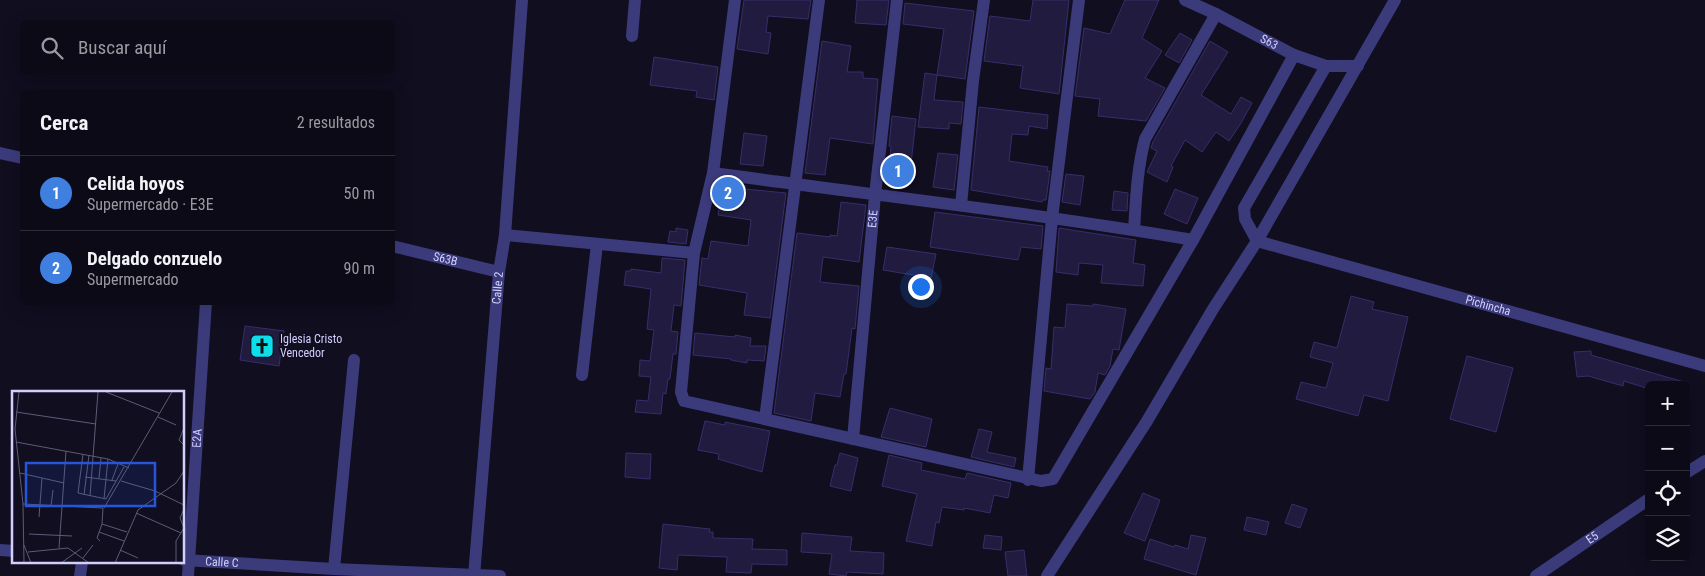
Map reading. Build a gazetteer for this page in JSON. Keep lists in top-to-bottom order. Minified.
{"streets":{"street":["S63","E3E","S63B","Calle 2","Pichincha","E2A","E5","Calle C"]},"crossings":[["S63B","Calle 2"],["Calle 2","Calle C"],["E2A","Calle C"]],"places":{"church":["Iglesia Cristo Vencedor"]},"page":{"search":"Buscar aquí","heading":["Cerca","2 resultados"],"pins":["1","2"],"list":[{"mark":"1","name":"Celida hoyos","note":"Supermercado · E3E","value":"50 m"},{"mark":"2","name":"Delgado conzuelo","note":"Supermercado","value":"90 m"}],"map_buttons":["+","−"]}}
